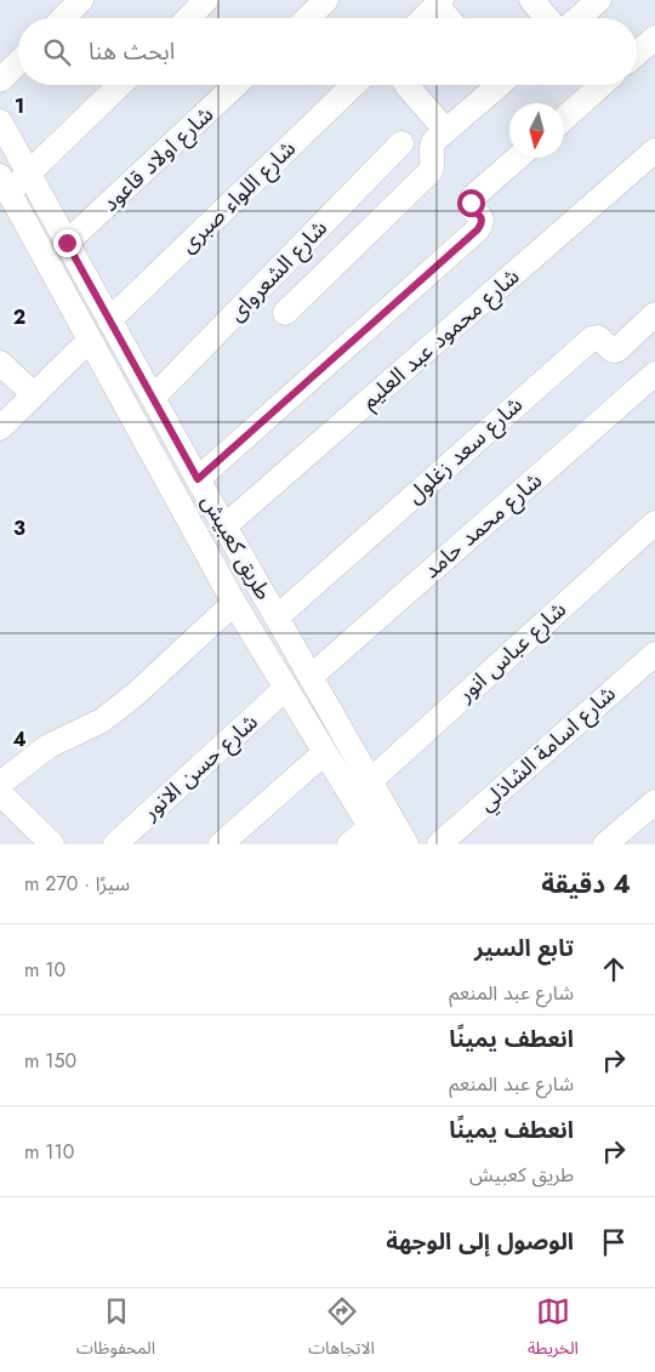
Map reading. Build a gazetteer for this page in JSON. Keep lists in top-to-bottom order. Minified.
{"streets":{"street":["شارع اولاد قاعود","شارع اللواء صبرى","شارع الشعرواى","شارع محمود عبد العليم","شارع سعد زغلول","شارع محمد حامد","طريق كعبيش","شارع عباس انور","شارع اسامة الشاذلي","شارع حسن الانور"]},"crossings":[["شارع اولاد قاعود","طريق كعبيش"],["شارع اللواء صبرى","طريق كعبيش"],["شارع الشعرواى","طريق كعبيش"],["شارع محمود عبد العليم","طريق كعبيش"],["شارع سعد زغلول","طريق كعبيش"],["شارع محمد حامد","طريق كعبيش"],["طريق كعبيش","شارع عباس انور"],["طريق كعبيش","شارع حسن الانور"]],"north":"bottom","page":{"search":"ابحث هنا","heading":["4 دقيقة","سيرًا · 270 m"],"list":[["تابع السير","شارع عبد المنعم","10 m"],["انعطف يمينًا","شارع عبد المنعم","150 m"],["انعطف يمينًا","طريق كعبيش","110 m"],"الوصول إلى الوجهة"],"nav":["الخريطة","الاتجاهات","المحفوظات"]},"grid":{"rows":["1","2","3","4"]}}
